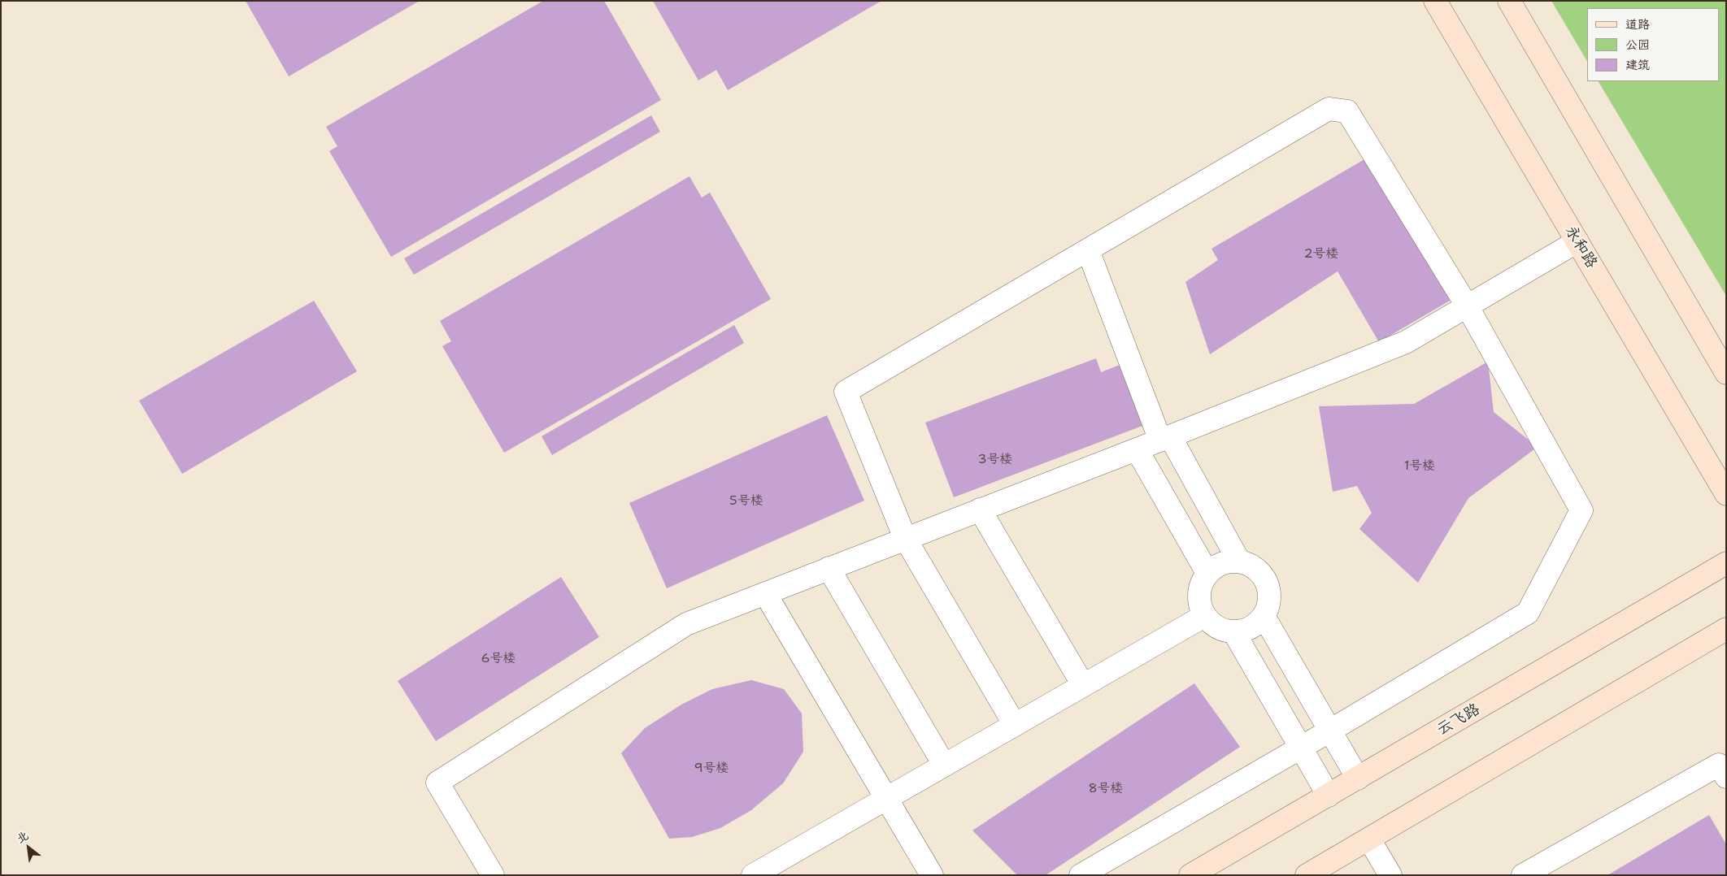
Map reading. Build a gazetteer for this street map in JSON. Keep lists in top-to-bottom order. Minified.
{"streets":{"street":["永和路","云飞路"]},"house_numbers":["2号楼","3号楼","1号楼","5号楼","6号楼","9号楼","8号楼"],"legend":["道路","公园","建筑"],"north":"top left"}
